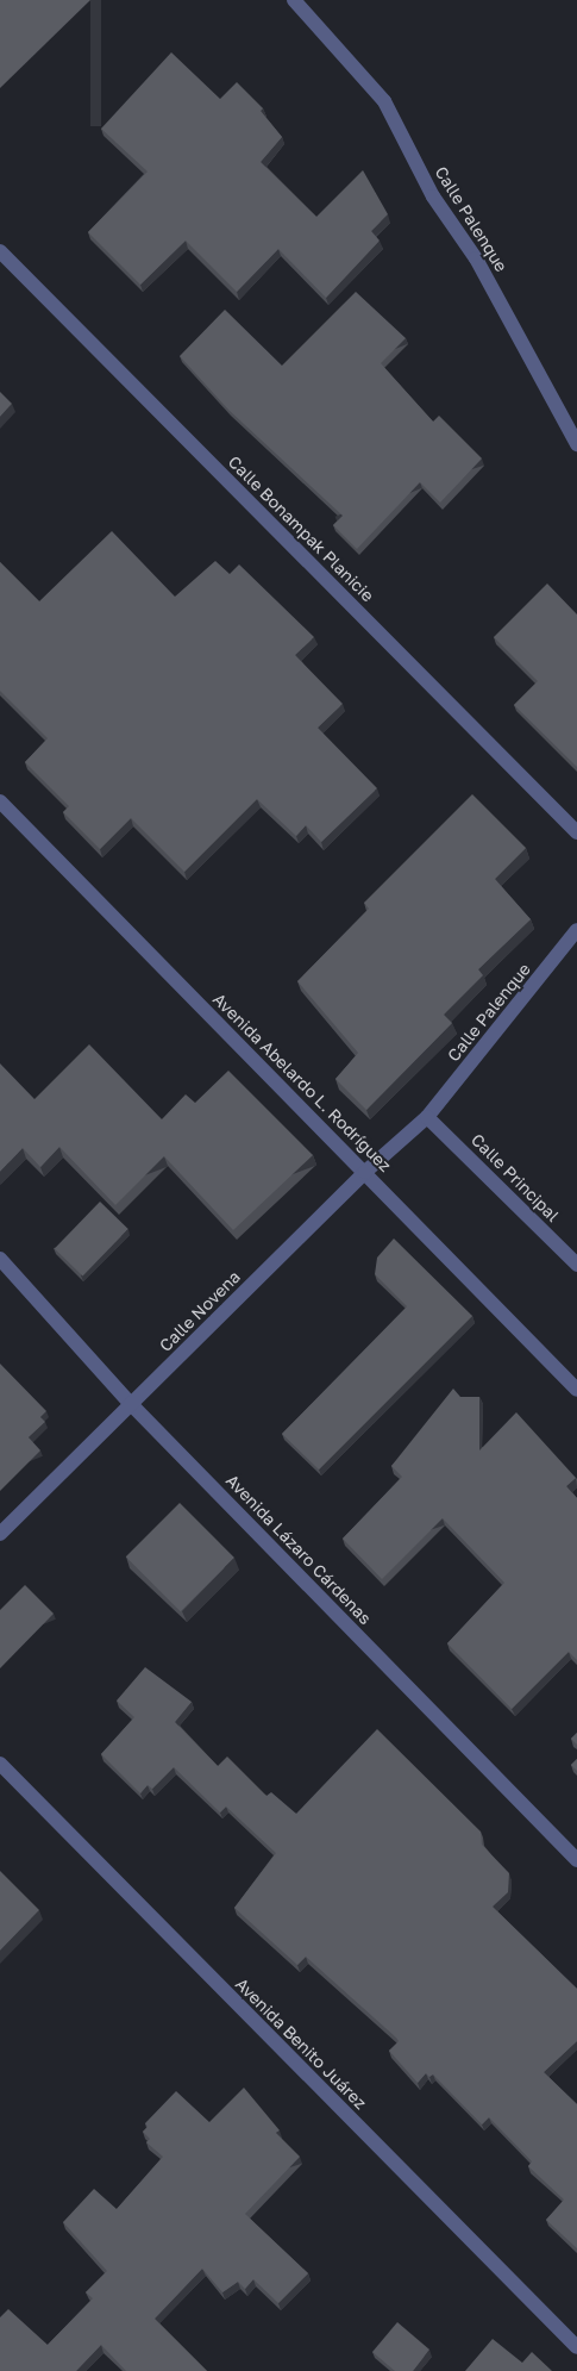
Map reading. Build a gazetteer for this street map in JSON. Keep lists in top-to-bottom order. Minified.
{"streets":{"street":["Calle Palenque","Calle Bonampak Planicie","Avenida Abelardo L. Rodríguez","Calle Principal","Calle Novena","Avenida Lázaro Cárdenas","Avenida Benito Juárez"]},"crossings":[["Calle Palenque","Calle Principal"],["Calle Palenque","Calle Novena"],["Avenida Abelardo L. Rodríguez","Calle Novena"],["Calle Principal","Calle Novena"],["Calle Novena","Avenida Lázaro Cárdenas"]]}
